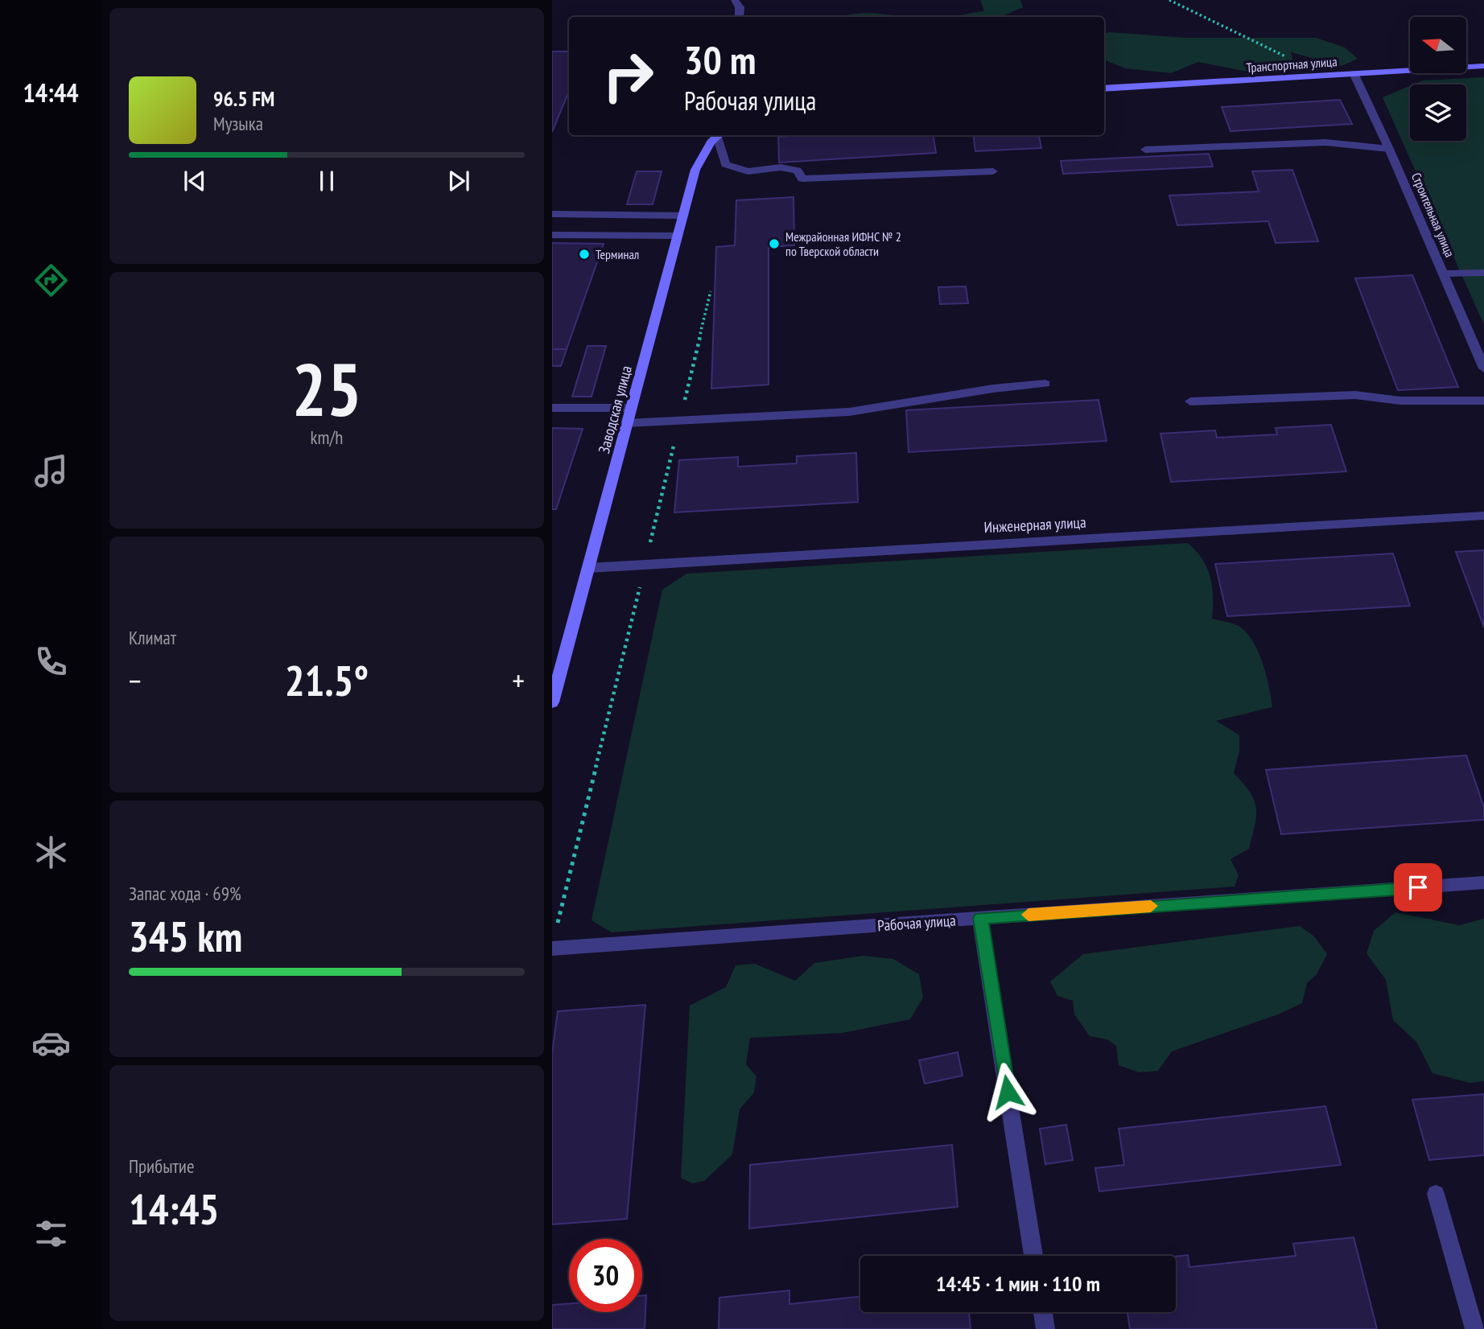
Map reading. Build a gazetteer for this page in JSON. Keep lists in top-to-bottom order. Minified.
{"streets":{"street":["Транспортная улица","Строительная улица","Заводская улица","Инженерная улица","Рабочая улица"]},"crossings":[["Транспортная улица","Строительная улица"],["Заводская улица","Инженерная улица"]],"places":["Межрайонная ИФНС № 2 по Тверской области","Терминал"],"north":"left","page":{"tabs":"14:44","turn":["30 m","Рабочая улица"],"song":["96.5 FM","Музыка"],"tile":[["25","km/h"],"Климат",["Запас хода · 69%","345 km"],["Прибытие","14:45"]],"heat":["−","21.5°","+"],"limit":"30","trip":"14:45 · 1 мин · 110 m"}}
